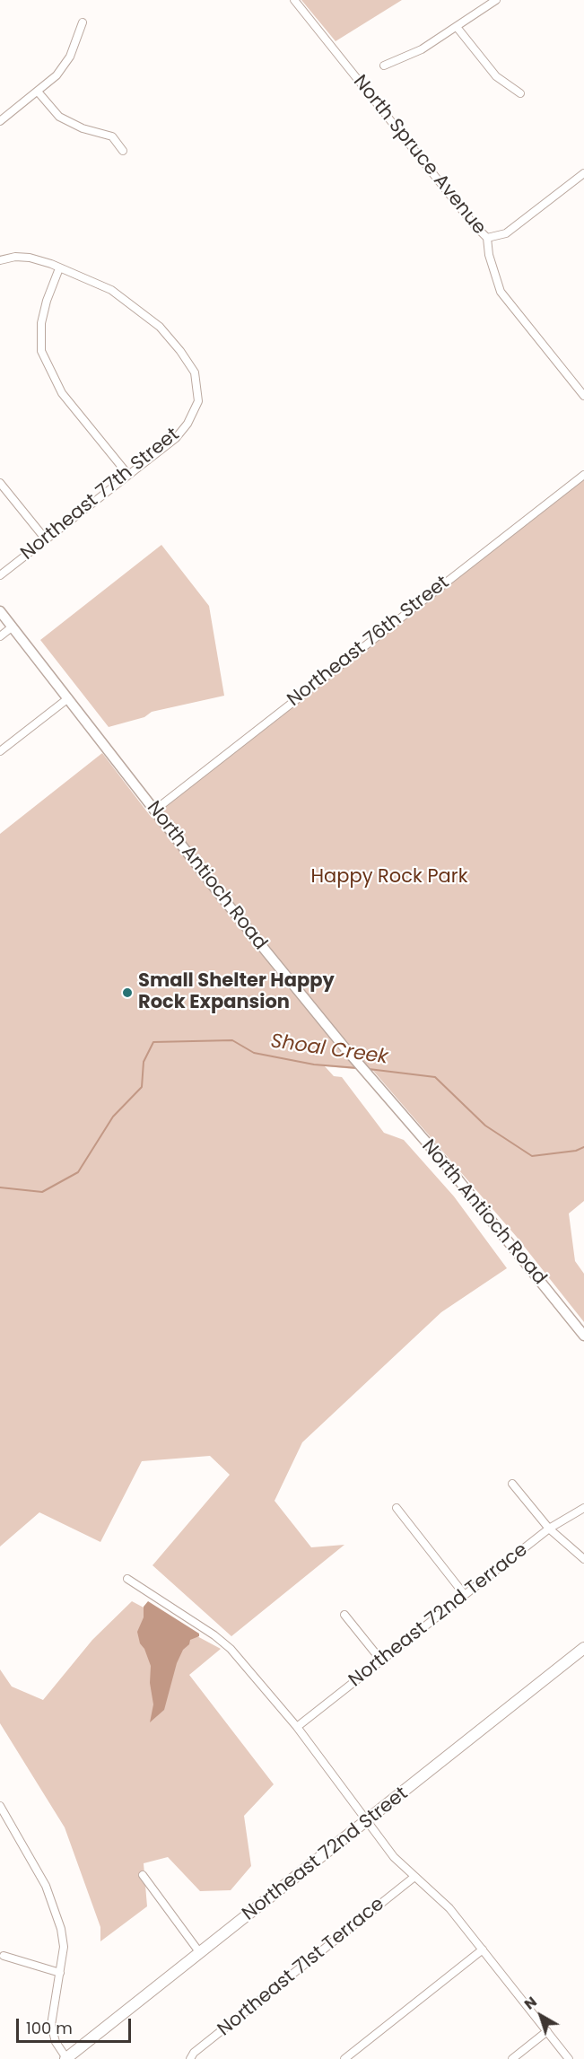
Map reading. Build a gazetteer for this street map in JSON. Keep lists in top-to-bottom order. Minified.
{"streets":{"main road":["Northeast 72nd Street"],"street":["North Spruce Avenue","Northeast 77th Street","Northeast 76th Street","North Antioch Road","Northeast 72nd Terrace","Northeast 71st Terrace"]},"crossings":[["Northeast 76th Street","North Antioch Road"]],"water":["Shoal Creek"],"parks":["Happy Rock Park"],"places":["Small Shelter Happy Rock Expansion"],"scale_bar":"100 m","north":"top left"}
